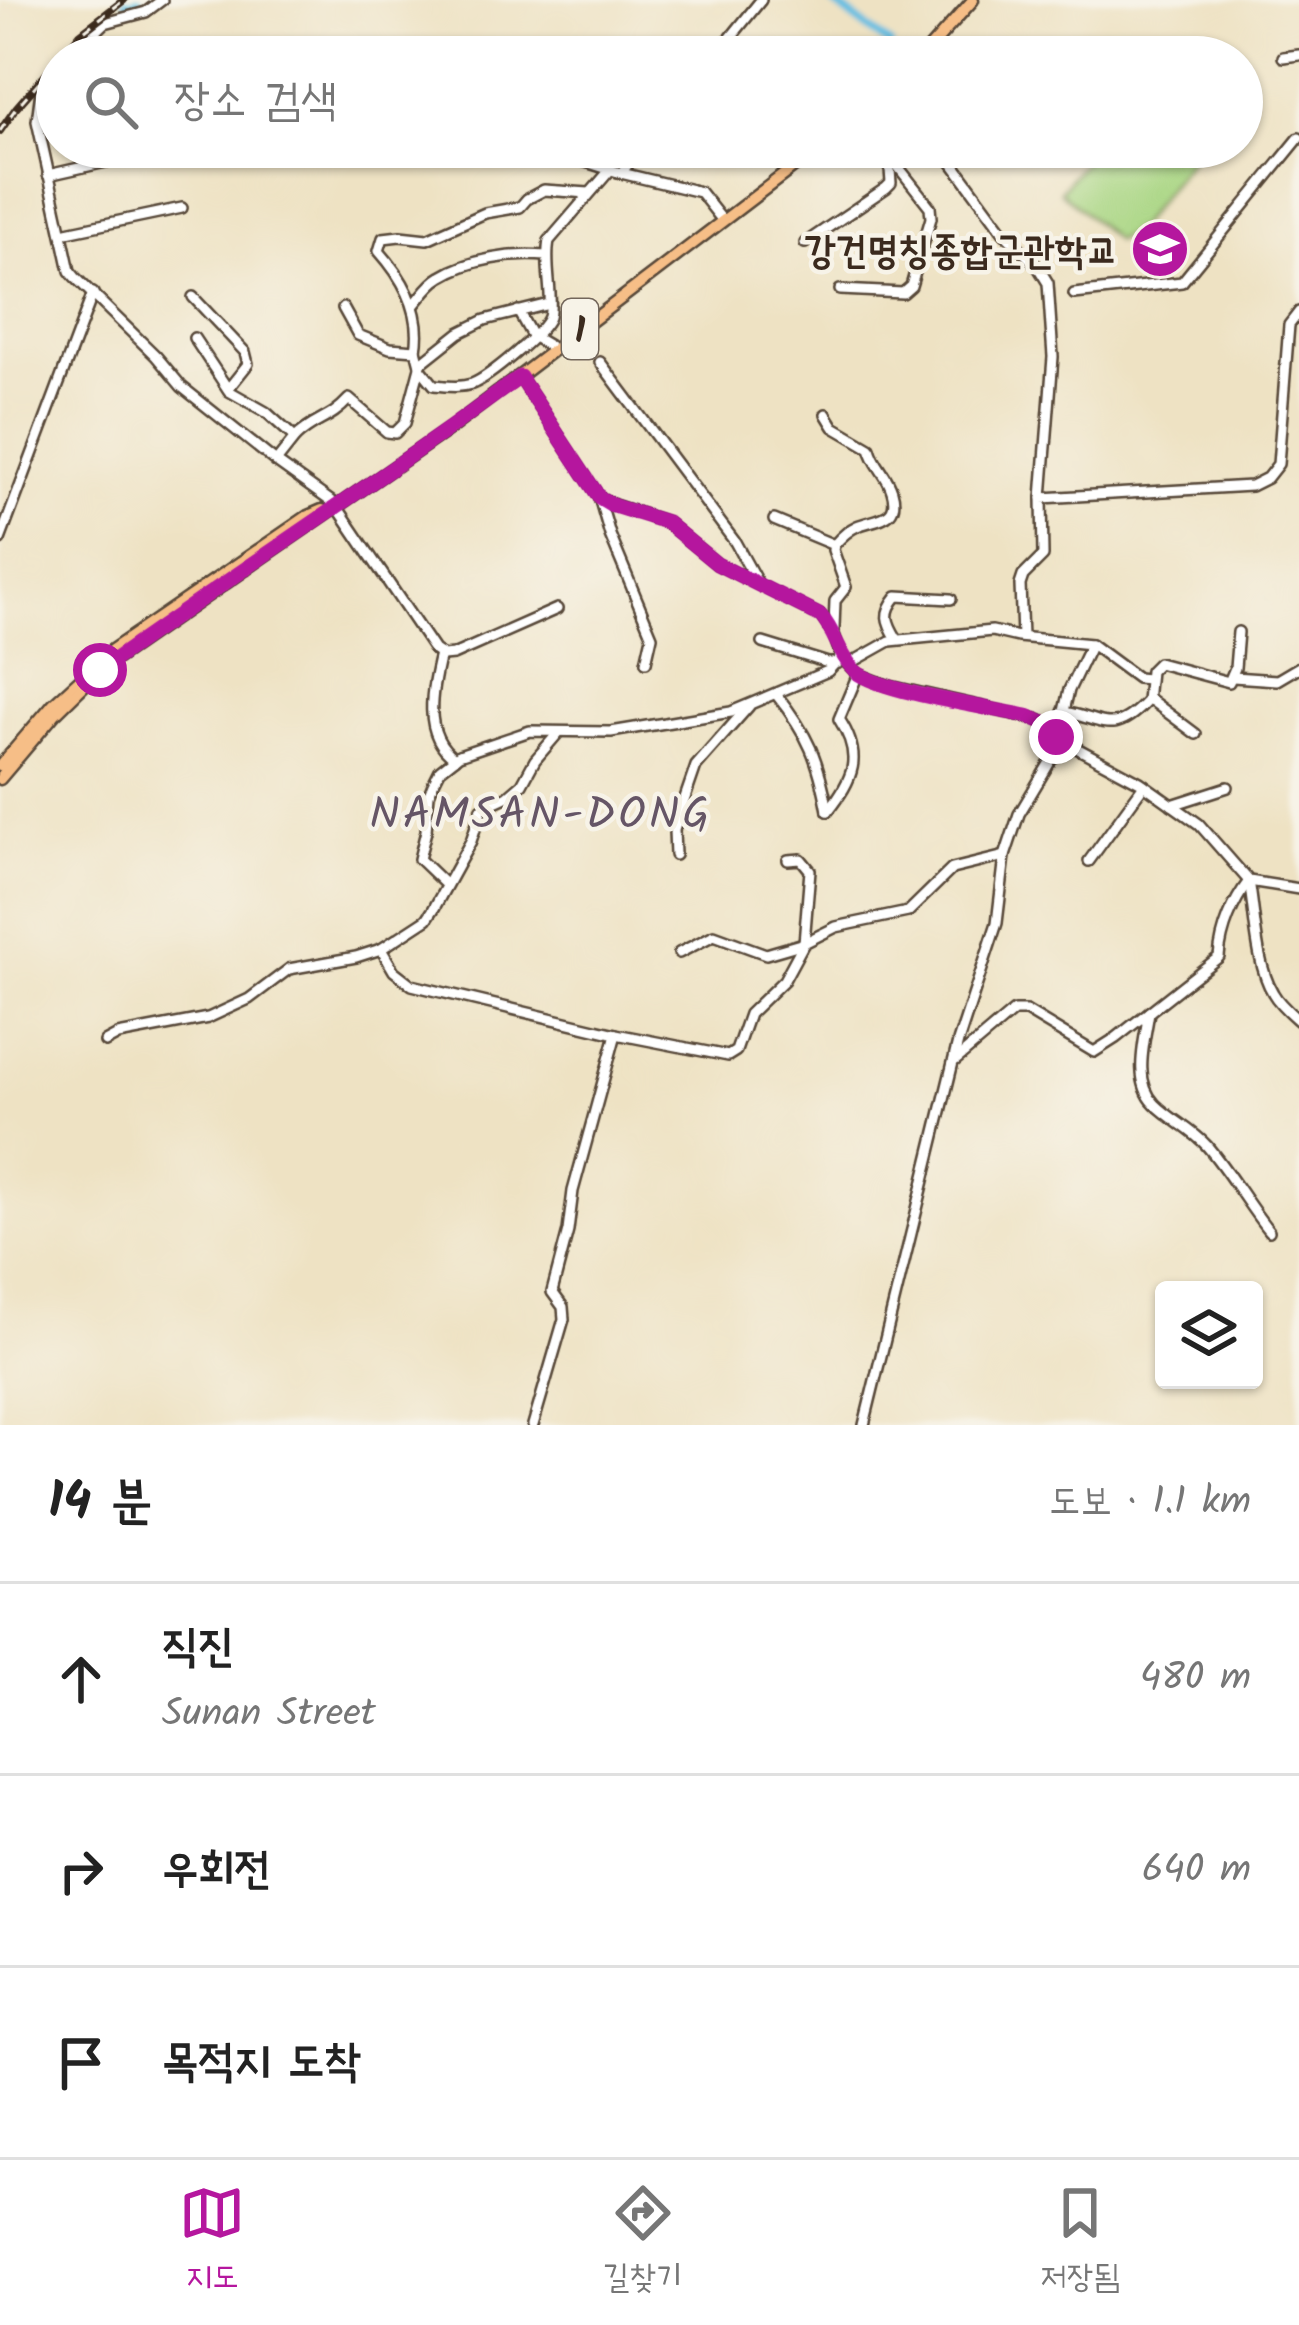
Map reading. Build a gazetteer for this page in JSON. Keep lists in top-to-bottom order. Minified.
{"streets":{"main road":["1"]},"districts":["NAMSAN-DONG"],"places":{"school or university":["강건명칭종합군관학교"]},"page":{"search":"장소 검색","heading":["14 분","도보 · 1.1 km"],"list":[["직진","Sunan Street","480 m"],["우회전","640 m"],"목적지 도착"],"nav":["지도","길찾기","저장됨"]}}
